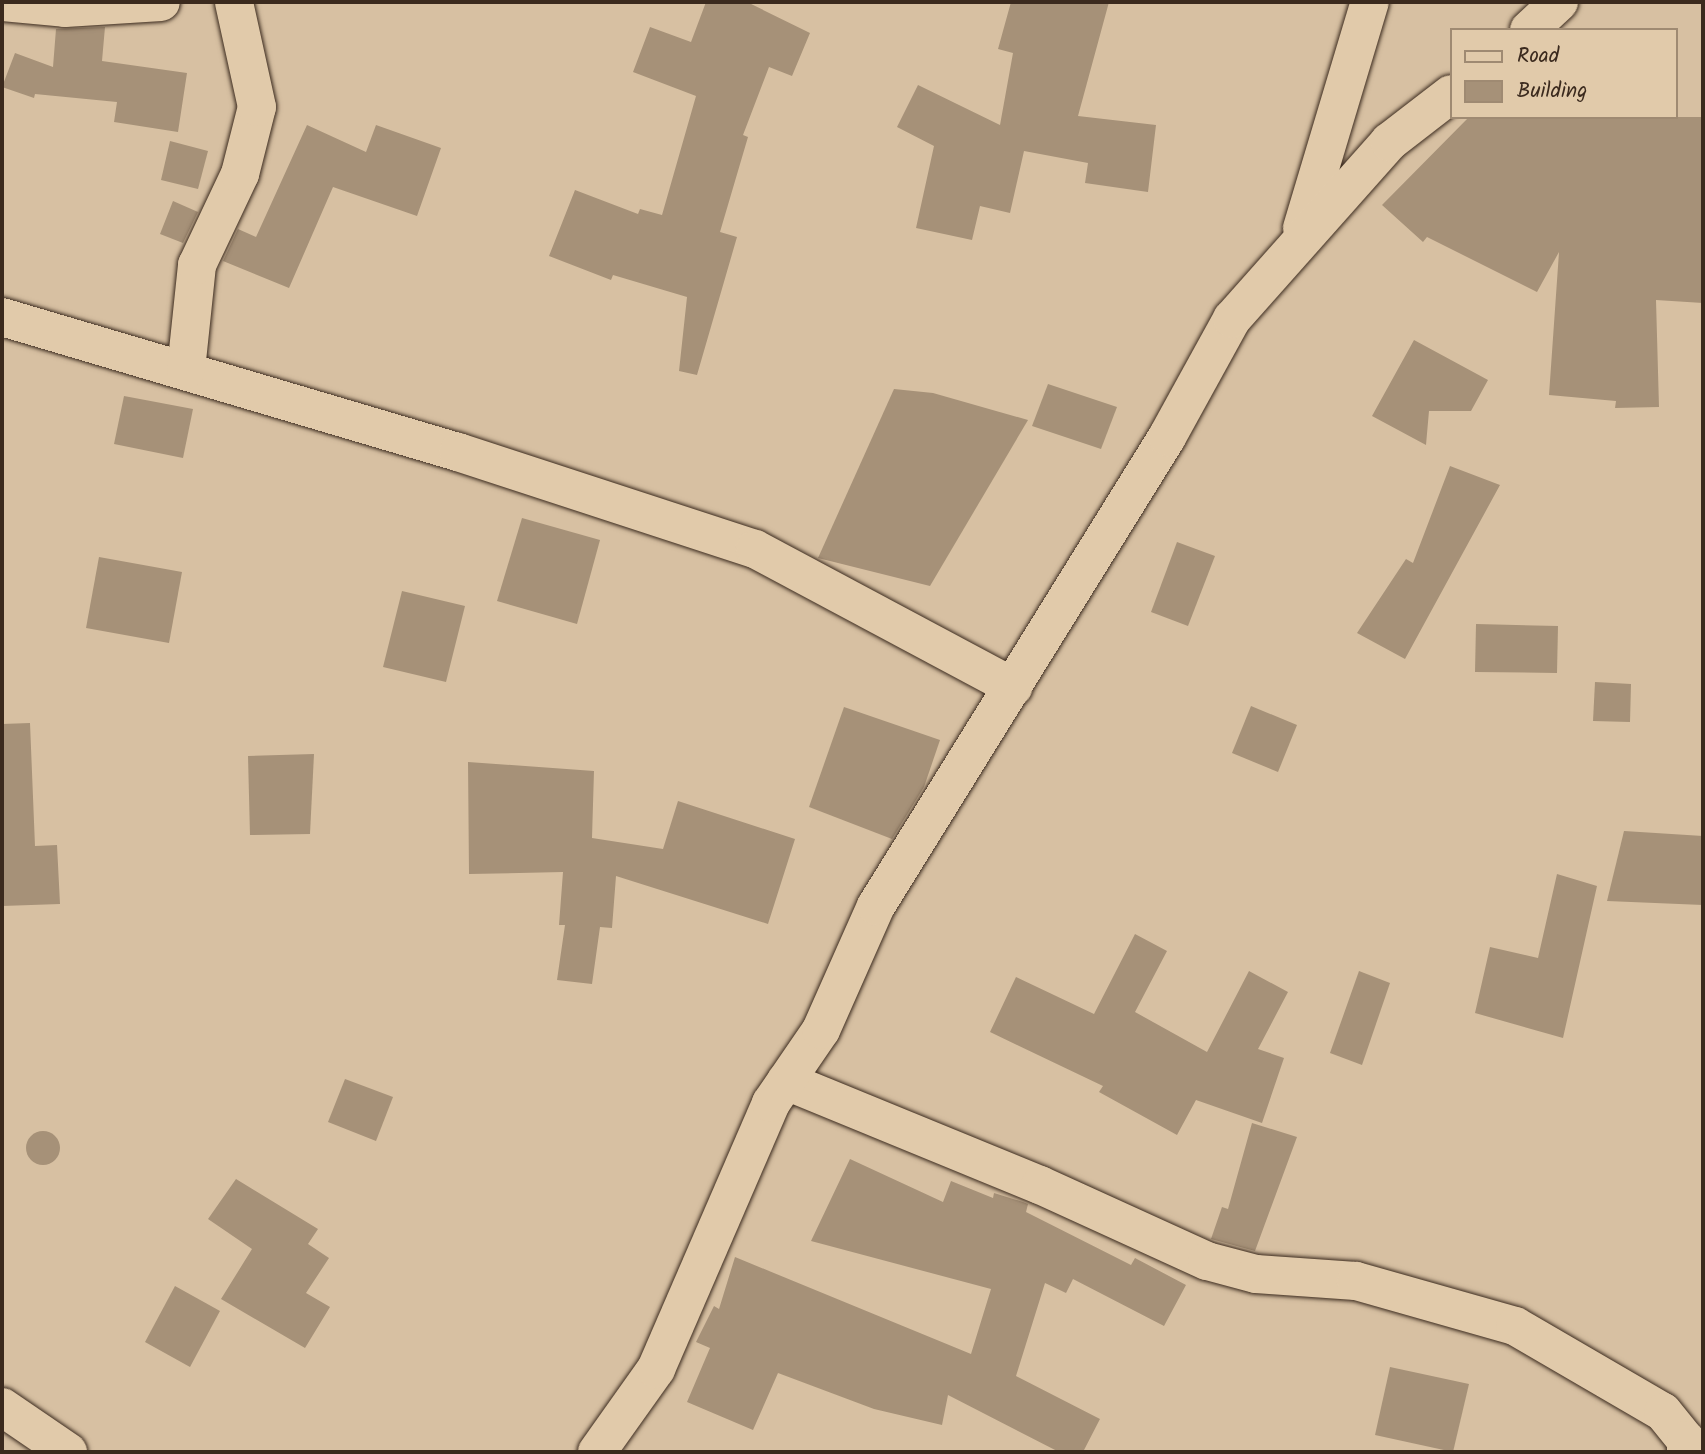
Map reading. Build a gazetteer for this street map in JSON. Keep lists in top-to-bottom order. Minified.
{"legend":["Road","Building"]}
